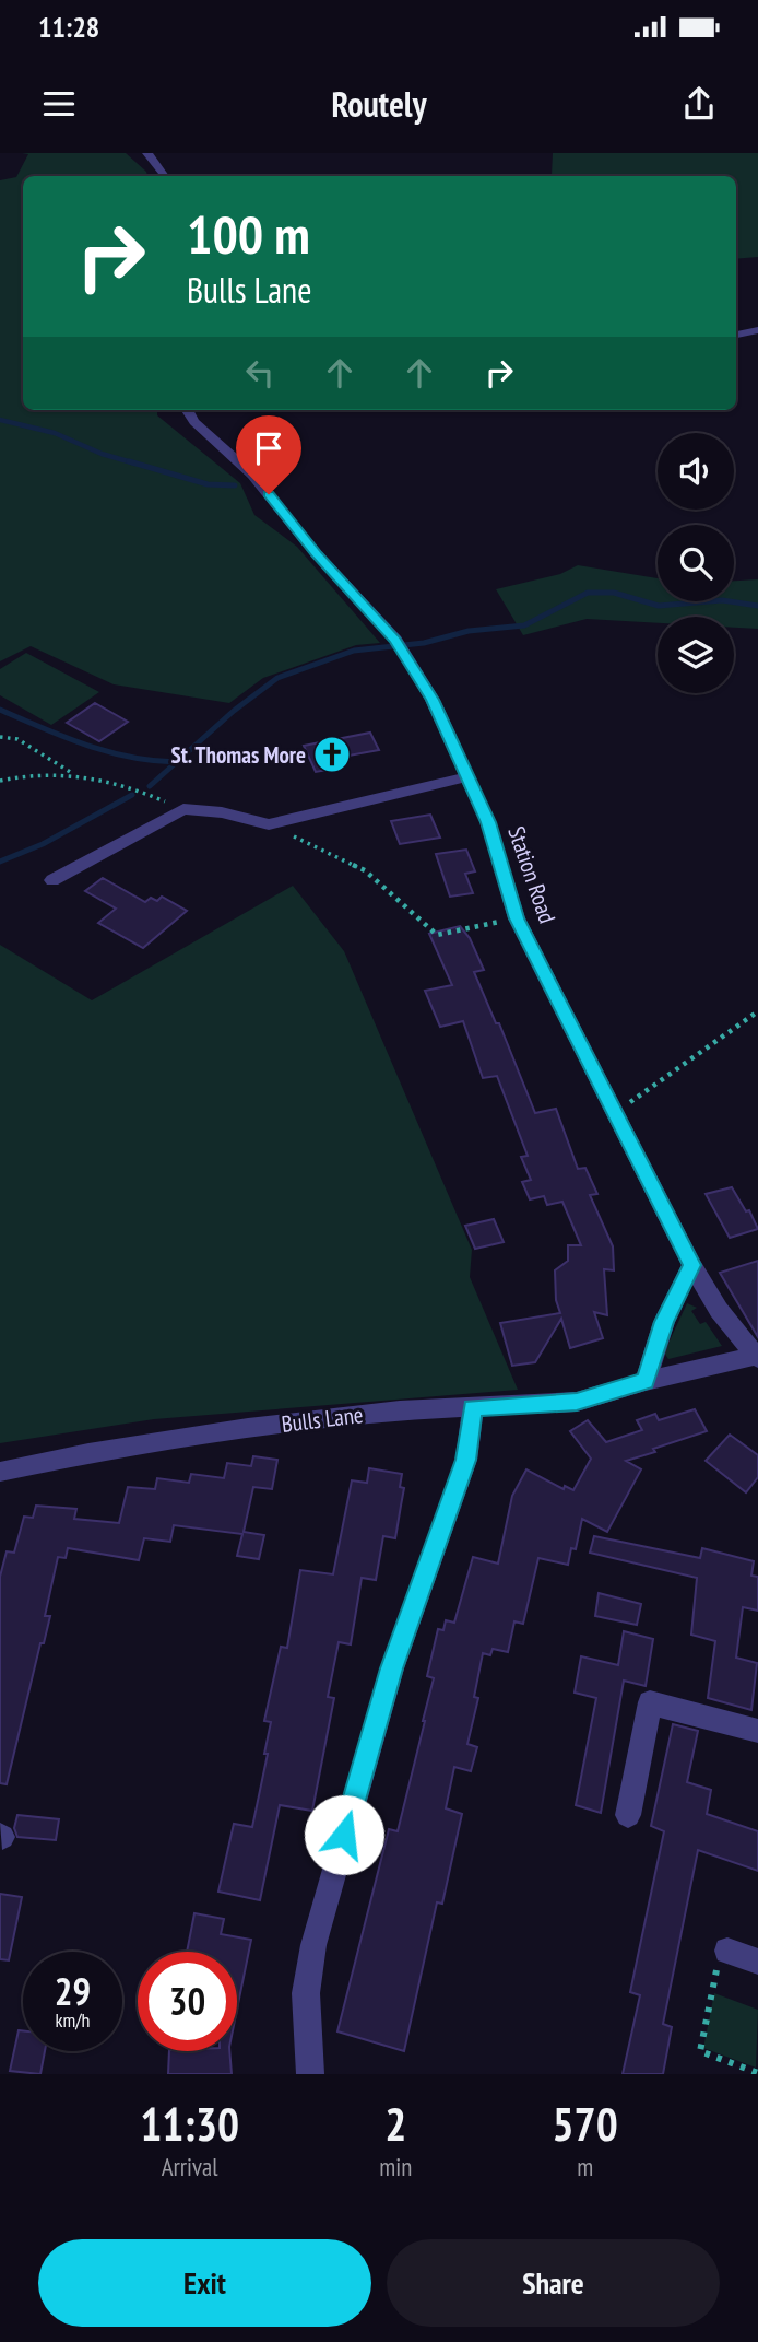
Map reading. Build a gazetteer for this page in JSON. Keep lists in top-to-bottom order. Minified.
{"streets":{"street":["Station Road","Bulls Lane"]},"crossings":[["Station Road","Bulls Lane"]],"places":{"church":["St. Thomas More"]},"page":{"status":"11:28","header":"Routely","turn":["100 m","Bulls Lane"],"speed":"29 km/h","limit":"30","eta":["11:30","Arrival","2","min","570","m"],"buttons":["Exit","Share"]}}
